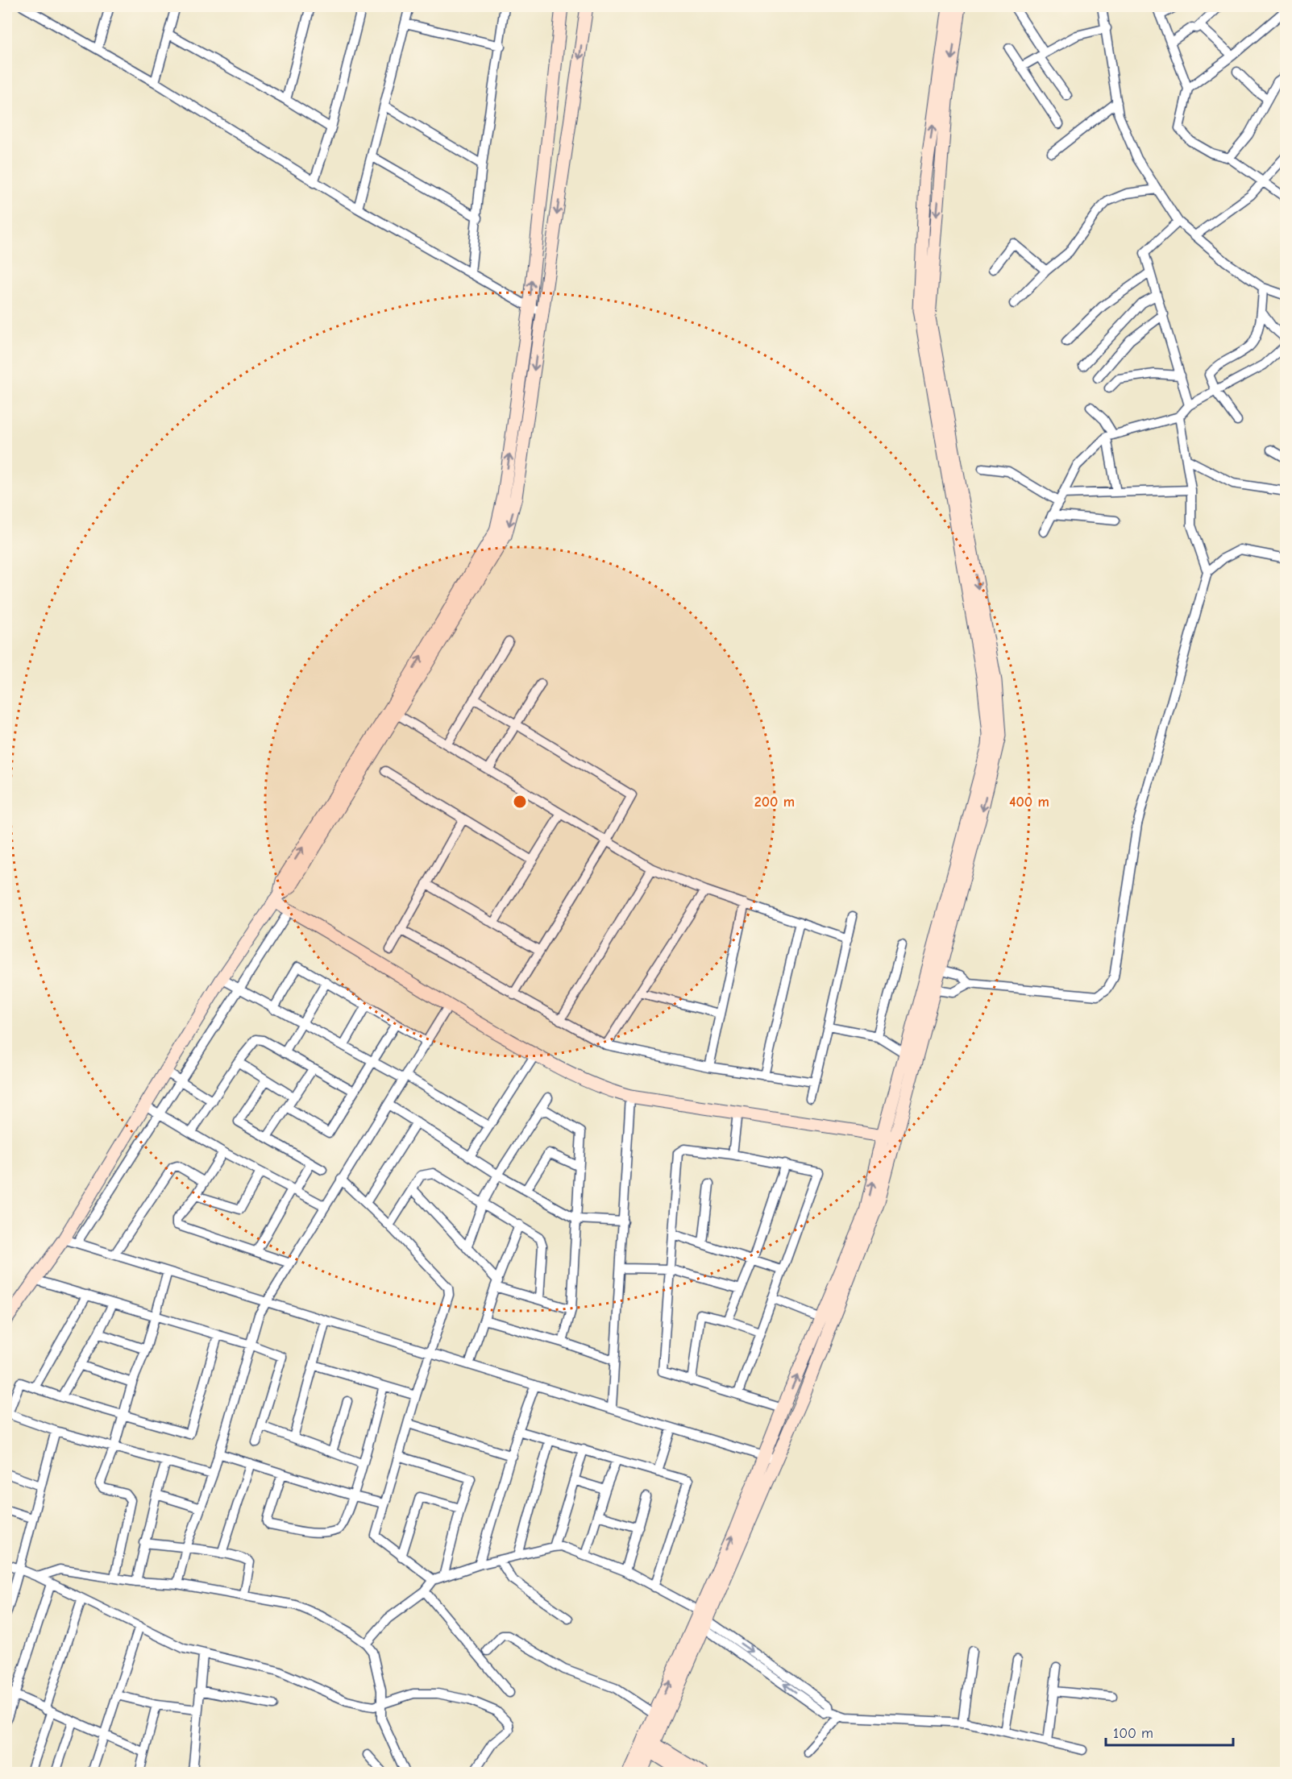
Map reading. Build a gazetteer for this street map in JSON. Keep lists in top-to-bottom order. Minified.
{"scale_bar":"100 m","rings":["200 m","400 m"]}
